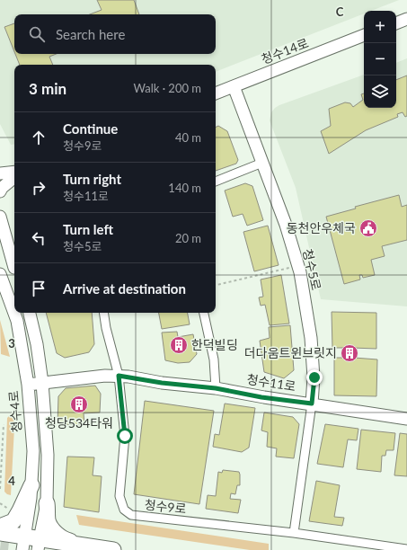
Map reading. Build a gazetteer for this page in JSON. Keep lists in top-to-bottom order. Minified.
{"streets":{"street":["청수14로","청수5로","청수11로","청수4로","청수9로"]},"crossings":[["청수14로","청수5로"],["청수5로","청수11로"],["청수11로","청수4로"],["청수11로","청수9로"]],"places":{"public building":["동천안우체국"],"building":["한덕빌딩","더다움트윈브릿지","청당534타워"]},"page":{"map_buttons":["+","−"],"search":"Search here","heading":["3 min","Walk · 200 m"],"list":[["Continue","청수9로","40 m"],["Turn right","청수11로","140 m"],["Turn left","청수5로","20 m"],"Arrive at destination"]},"grid":{"columns":["C"],"rows":["3","4"]}}
